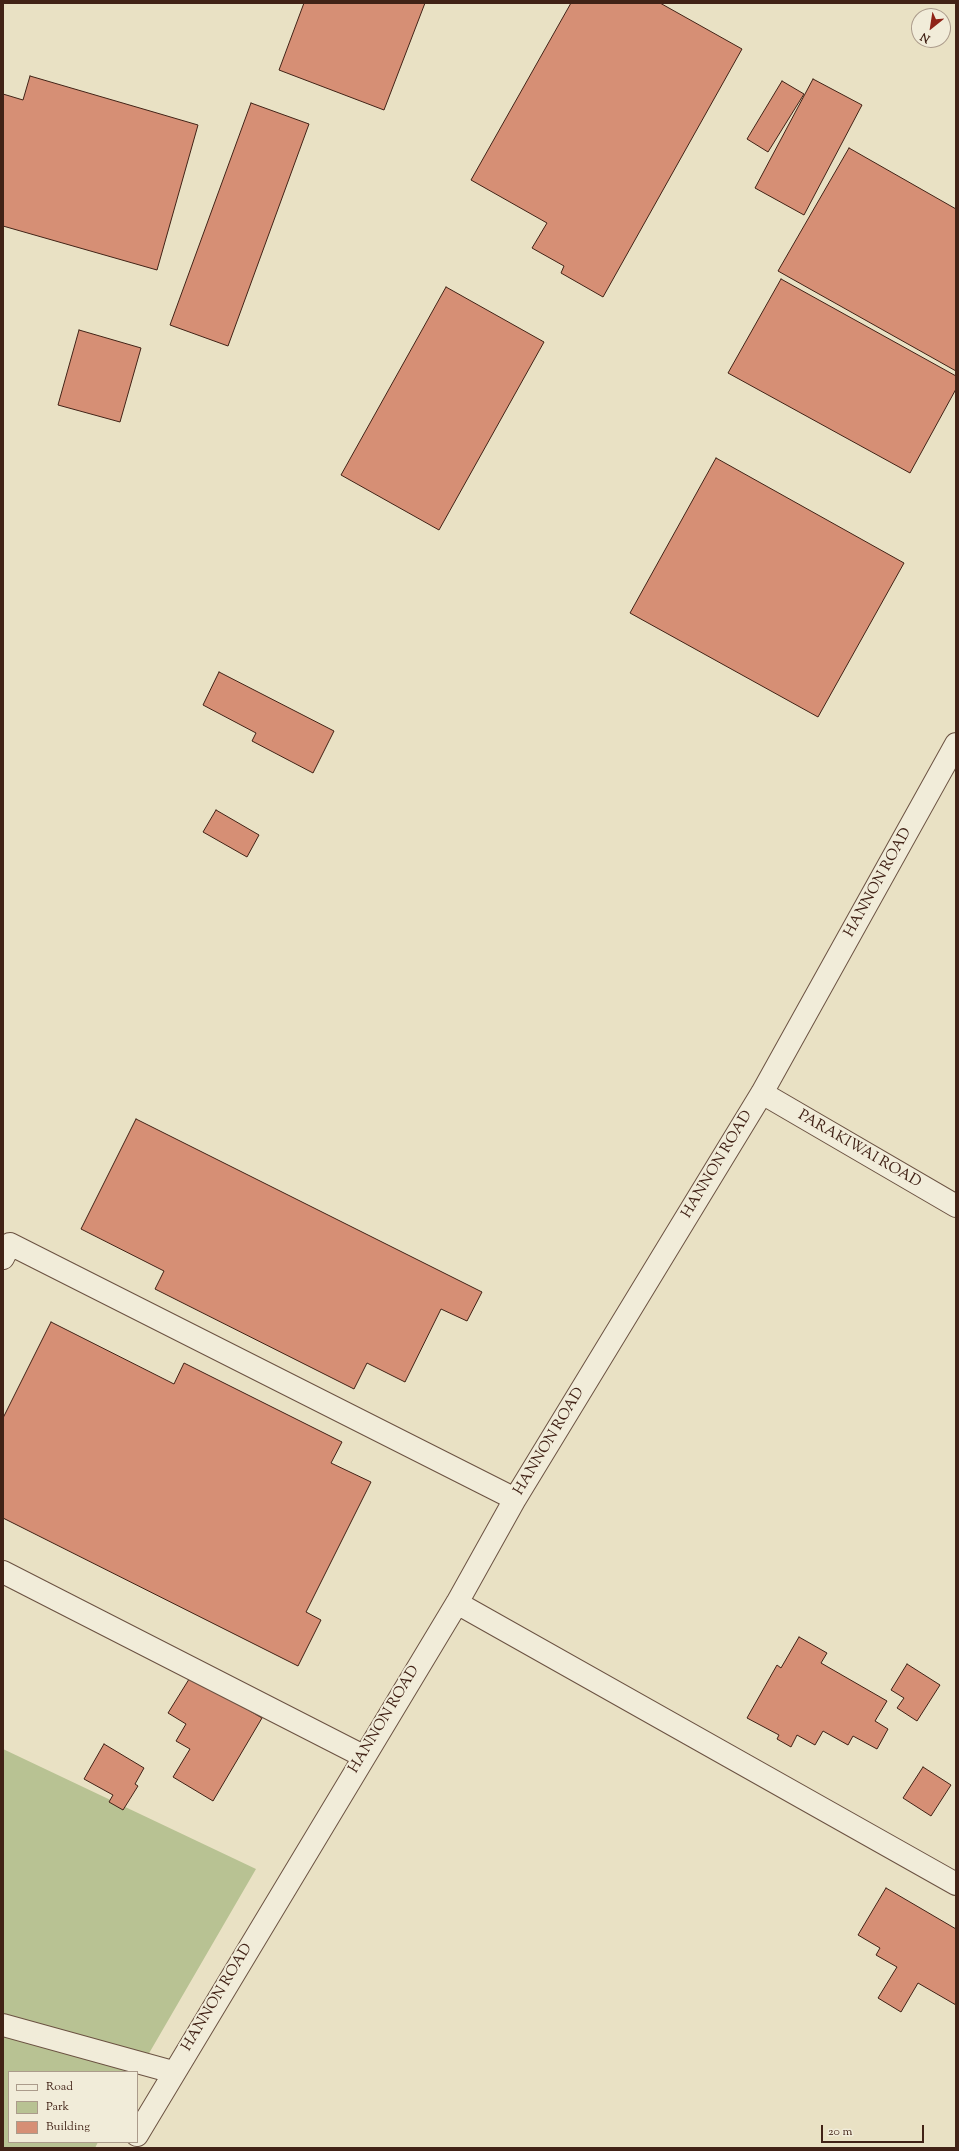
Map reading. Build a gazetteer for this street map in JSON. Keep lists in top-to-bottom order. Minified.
{"streets":{"street":["HANNON ROAD","PARAKIWAI ROAD"]},"crossings":[["HANNON ROAD","PARAKIWAI ROAD"]],"legend":["Road","Park","Building"],"scale_bar":"20 m","north":"bottom left"}
